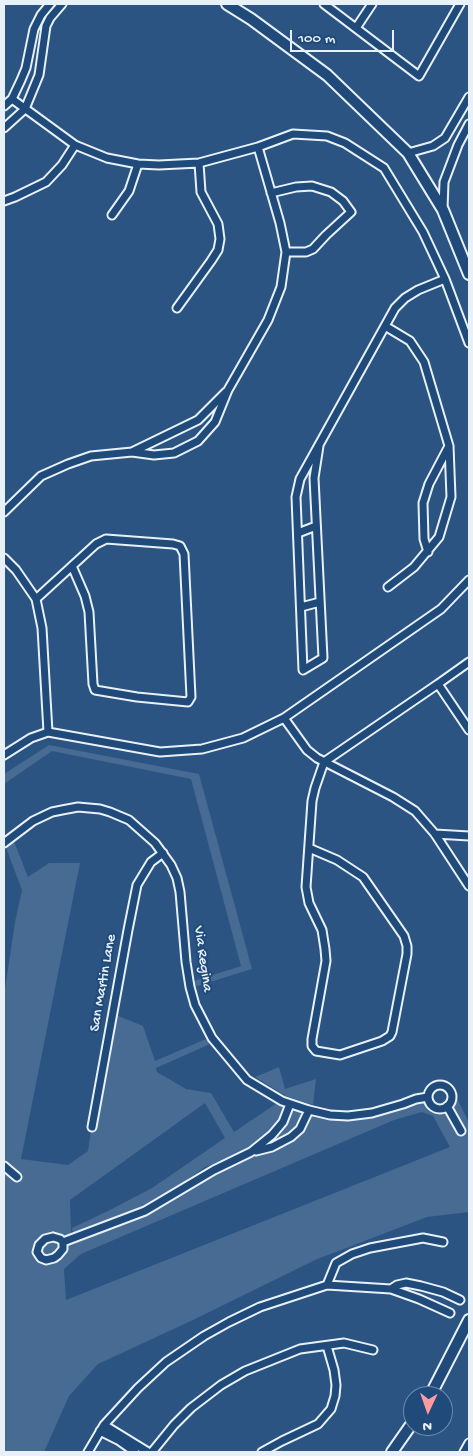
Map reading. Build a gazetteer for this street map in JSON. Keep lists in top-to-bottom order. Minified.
{"streets":{"street":["Via Regina","San Martin Lane"]},"crossings":[["Via Regina","San Martin Lane"]],"scale_bar":"100 m","north":"bottom"}
